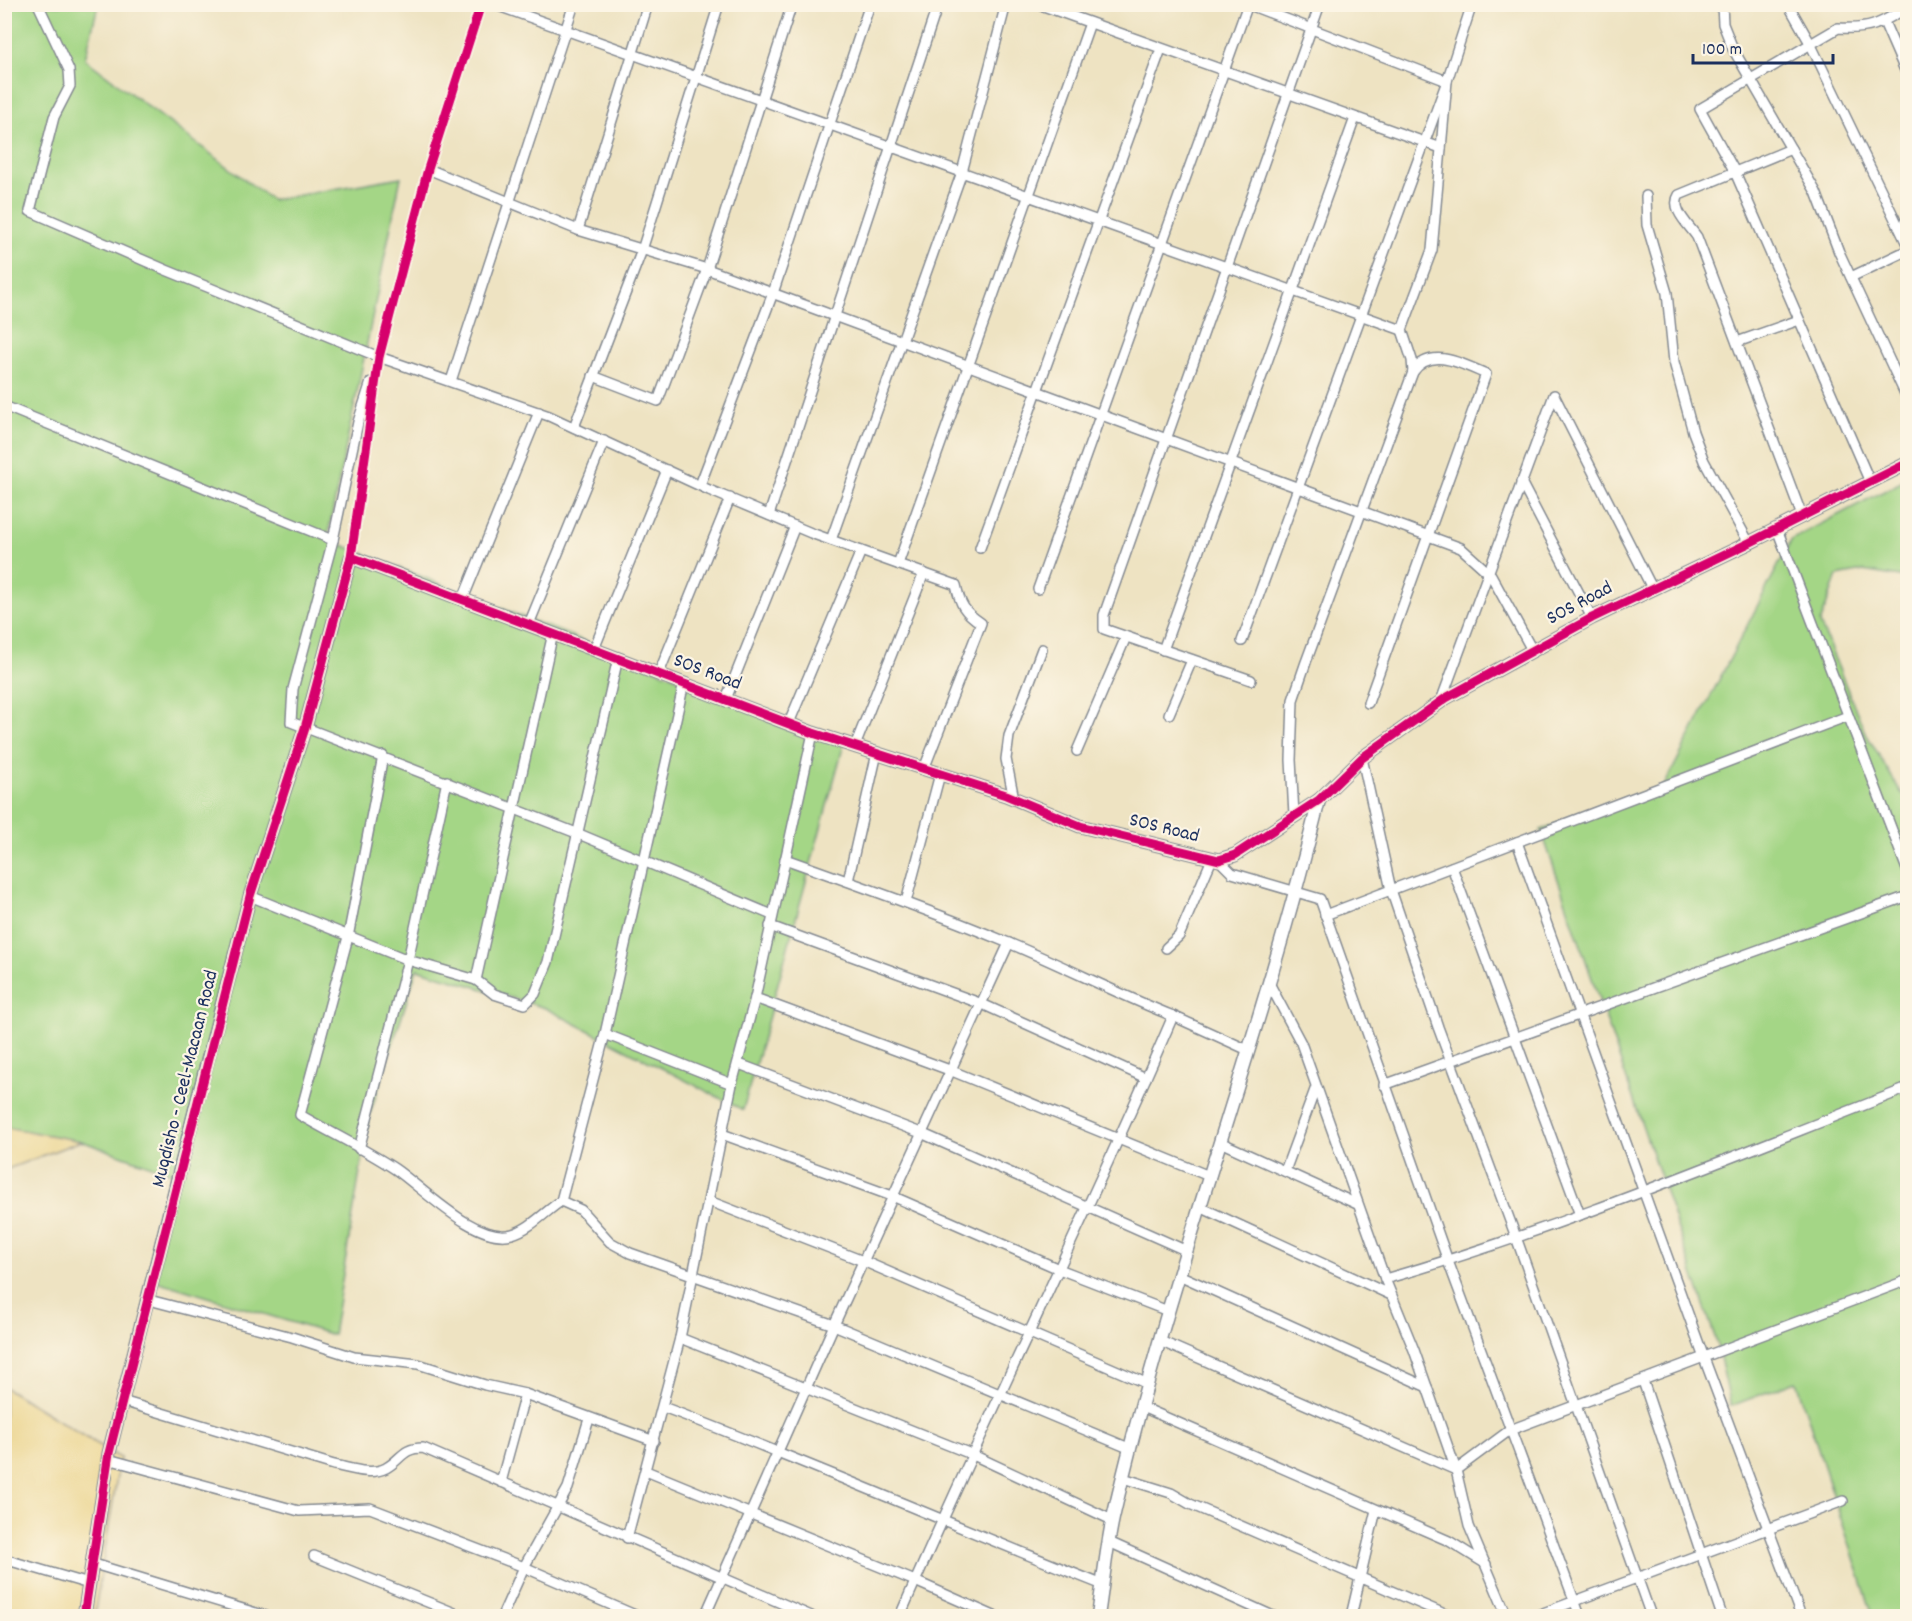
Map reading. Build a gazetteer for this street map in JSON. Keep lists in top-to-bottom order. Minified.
{"streets":{"street":["SOS Road","Muqdisho - Ceel-Macaan Road"]},"crossings":[["SOS Road","Muqdisho - Ceel-Macaan Road"]],"scale_bar":"100 m"}
